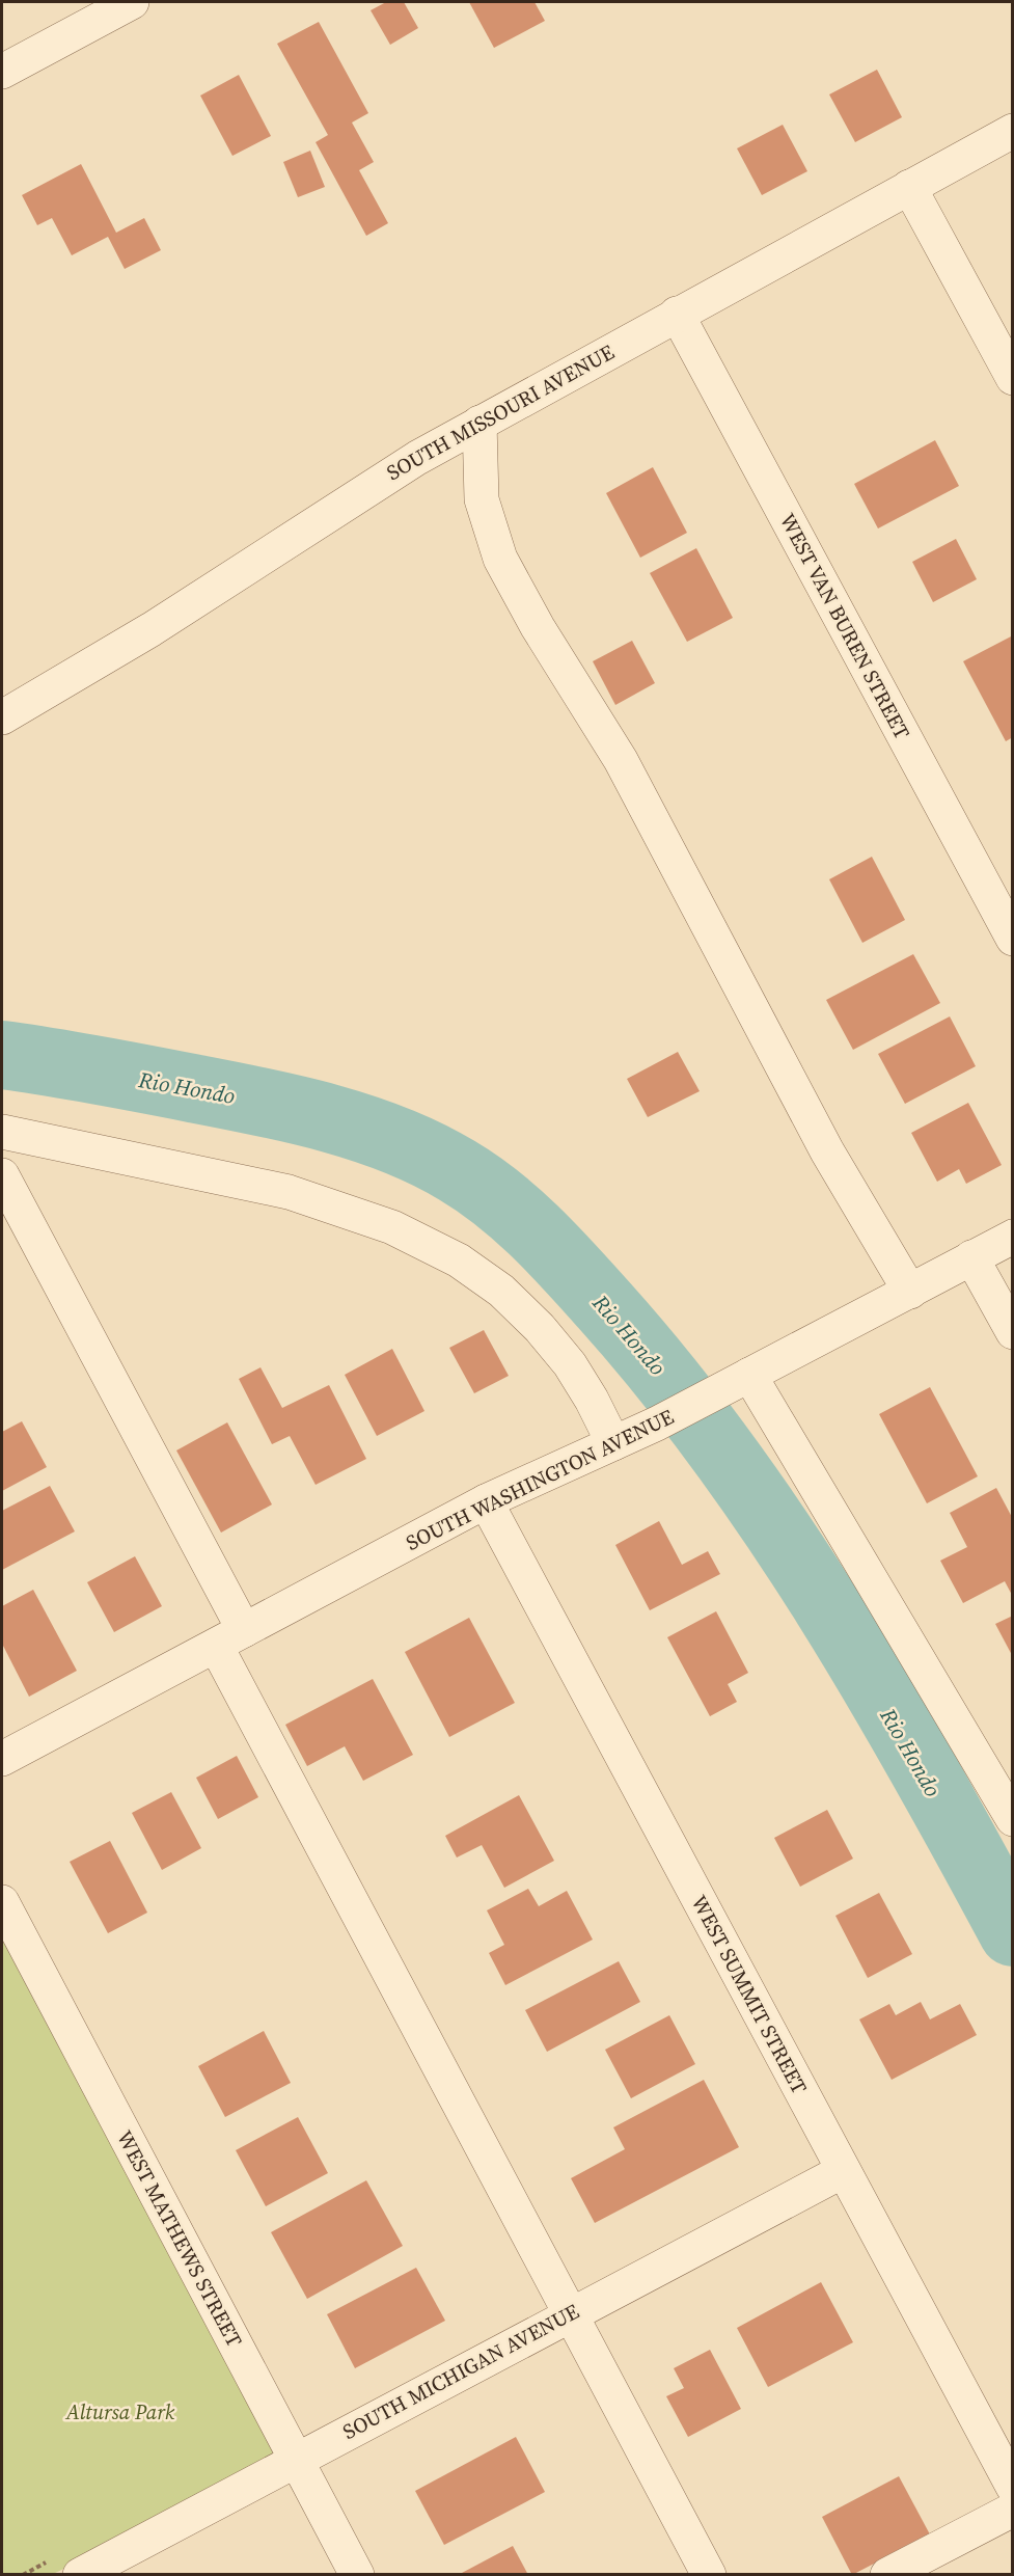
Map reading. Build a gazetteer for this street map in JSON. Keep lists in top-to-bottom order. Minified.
{"streets":{"street":["SOUTH MISSOURI AVENUE","WEST VAN BUREN STREET","SOUTH WASHINGTON AVENUE","WEST SUMMIT STREET","WEST MATHEWS STREET","SOUTH MICHIGAN AVENUE"]},"crossings":[["SOUTH MISSOURI AVENUE","WEST VAN BUREN STREET"],["SOUTH WASHINGTON AVENUE","WEST SUMMIT STREET"],["WEST SUMMIT STREET","SOUTH MICHIGAN AVENUE"],["WEST MATHEWS STREET","SOUTH MICHIGAN AVENUE"]],"water":["Rio Hondo"],"parks":["Altursa Park"]}
